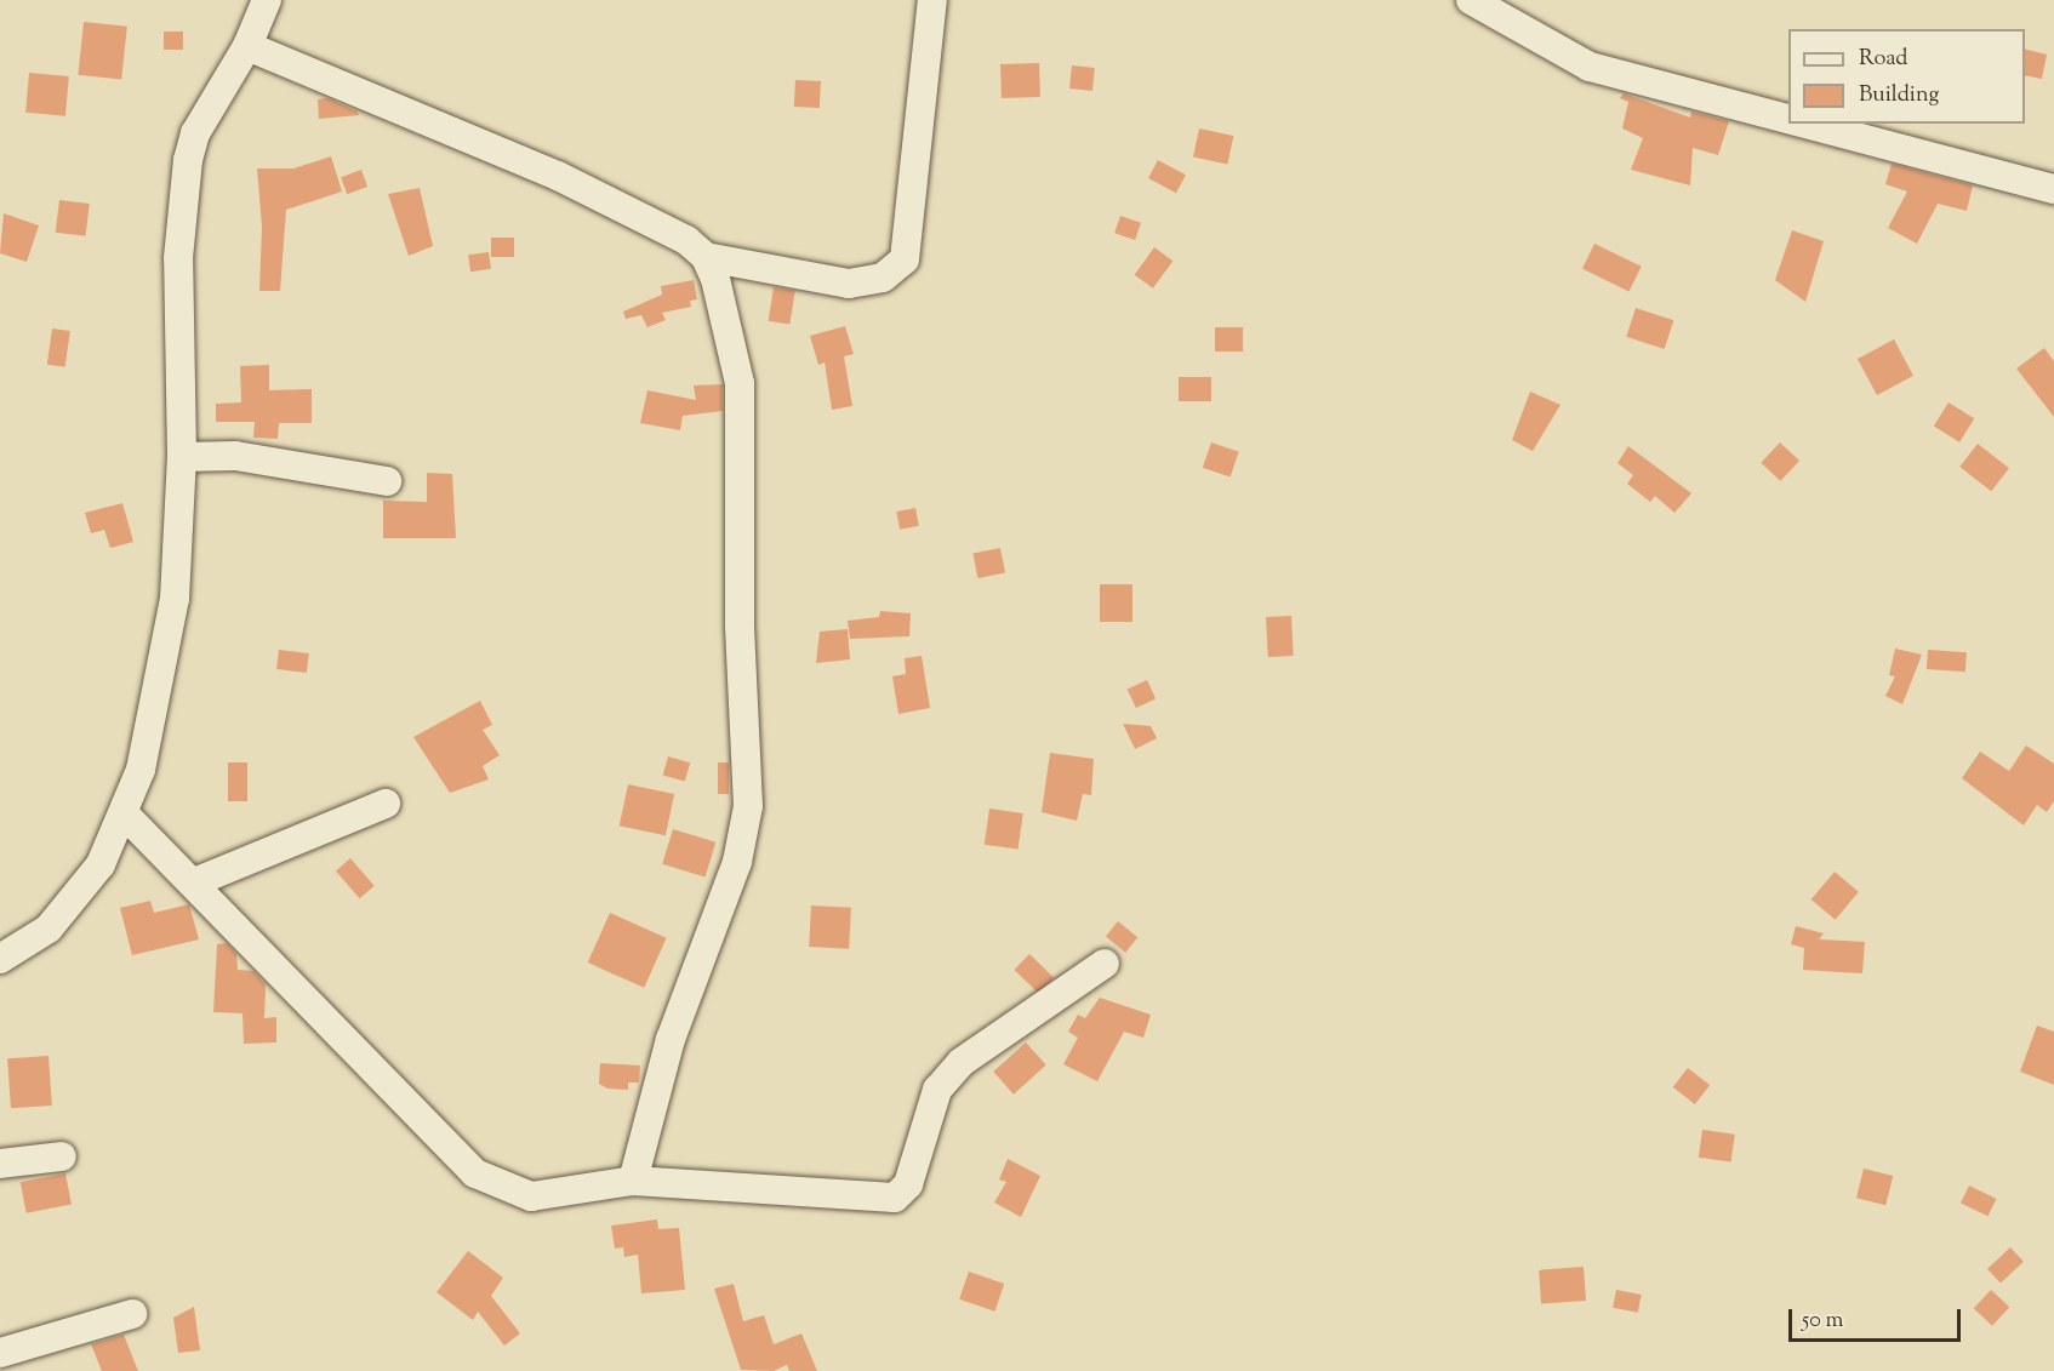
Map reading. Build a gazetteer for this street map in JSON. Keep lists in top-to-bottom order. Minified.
{"legend":["Road","Building"],"scale_bar":"50 m"}
